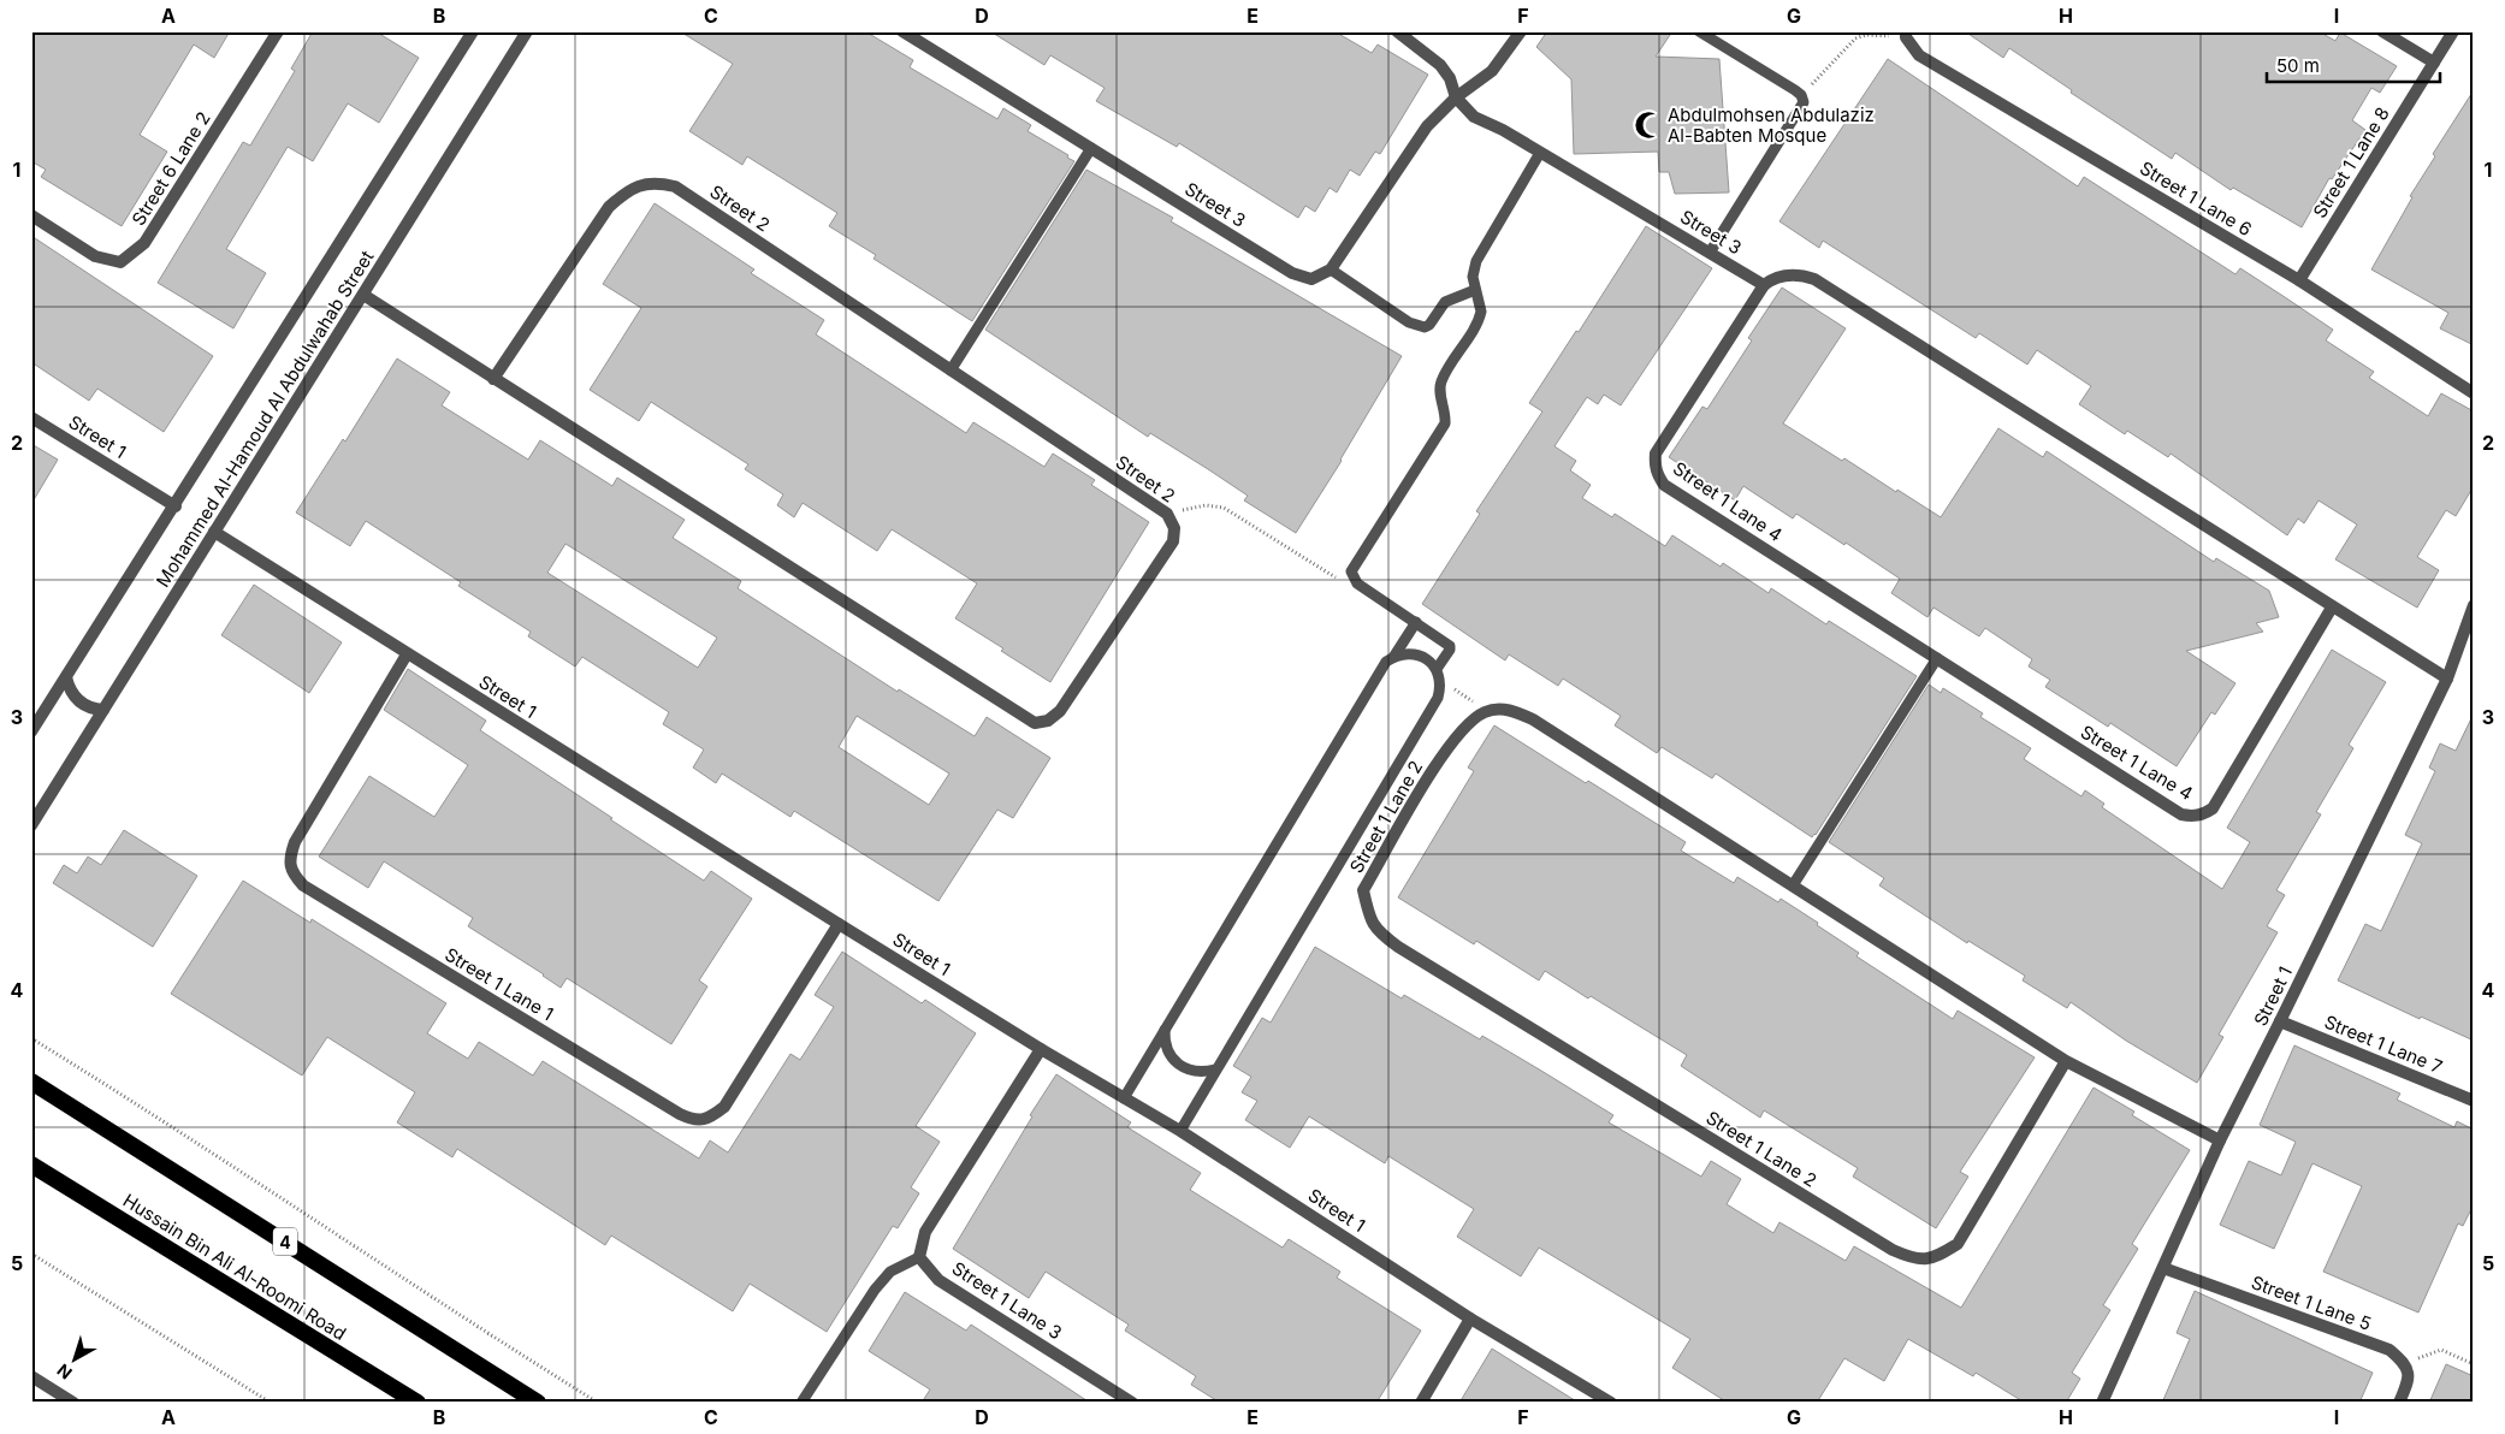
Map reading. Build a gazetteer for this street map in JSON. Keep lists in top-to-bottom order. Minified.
{"streets":{"highway":["4","Hussain Bin Ali Al-Roomi Road"],"street":["Street 1 Lane 8","Street 6 Lane 2","Street 1 Lane 6","Street 3","Street 2","Mohammed Al-Hamoud Al Abdulwahab Street","Street 1","Street 1 Lane 4","Street 1 Lane 2","Street 1 Lane 1","Street 1 Lane 7","Street 1 Lane 3","Street 1 Lane 5"]},"crossings":[["Street 1 Lane 8","Street 1 Lane 6"],["Street 3","Street 1 Lane 4"],["Street 2","Mohammed Al-Hamoud Al Abdulwahab Street"],["Mohammed Al-Hamoud Al Abdulwahab Street","Street 1"],["Street 1","Street 1 Lane 1"],["Street 1","Street 1 Lane 7"],["Street 1","Street 1 Lane 5"]],"places":{"mosque":["Abdulmohsen Abdulaziz Al-Babten Mosque"]},"scale_bar":"50 m","north":"bottom left","grid":{"columns":["A","B","C","D","E","F","G","H","I"],"rows":["1","2","3","4","5"]}}
